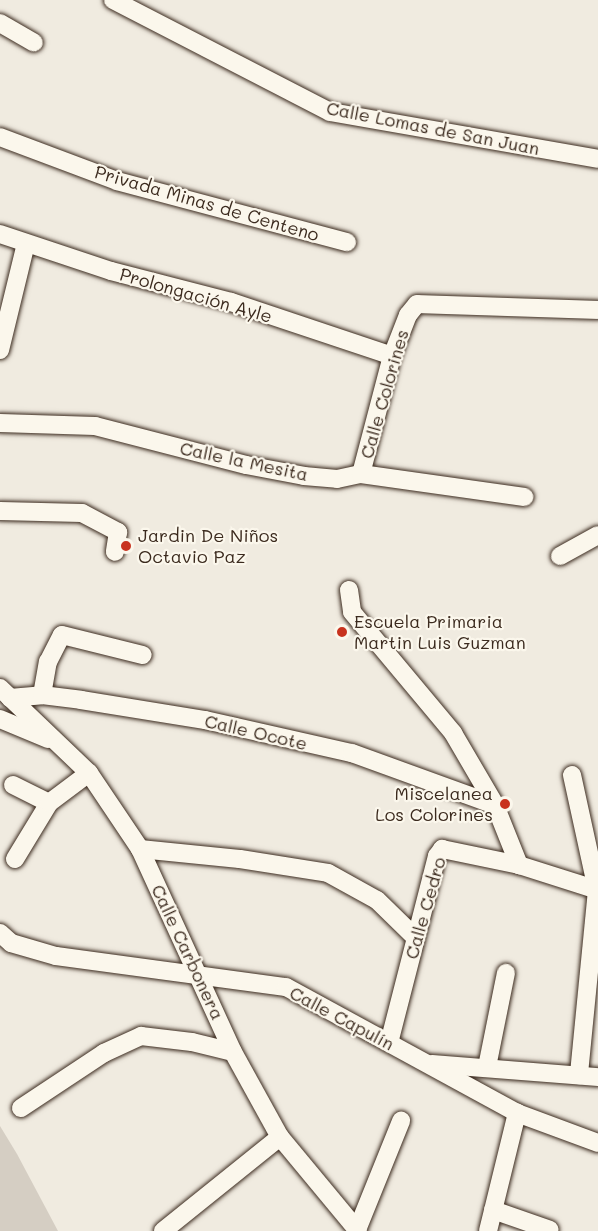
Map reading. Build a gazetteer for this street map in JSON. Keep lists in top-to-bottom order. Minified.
{"streets":{"street":["Calle Lomas de San Juan","Privada Minas de Centeno","Prolongación Ayle","Calle Colorines","Calle la Mesita","Calle Ocote","Calle Cedro","Calle Carbonera","Calle Capulín"]},"crossings":[["Prolongación Ayle","Calle Colorines"],["Calle Colorines","Calle la Mesita"],["Calle Ocote","Calle Carbonera"],["Calle Cedro","Calle Capulín"],["Calle Carbonera","Calle Capulín"]],"places":["Jardin De Niños Octavio Paz","Escuela Primaria Martin Luis Guzman","Miscelanea Los Colorines"]}
